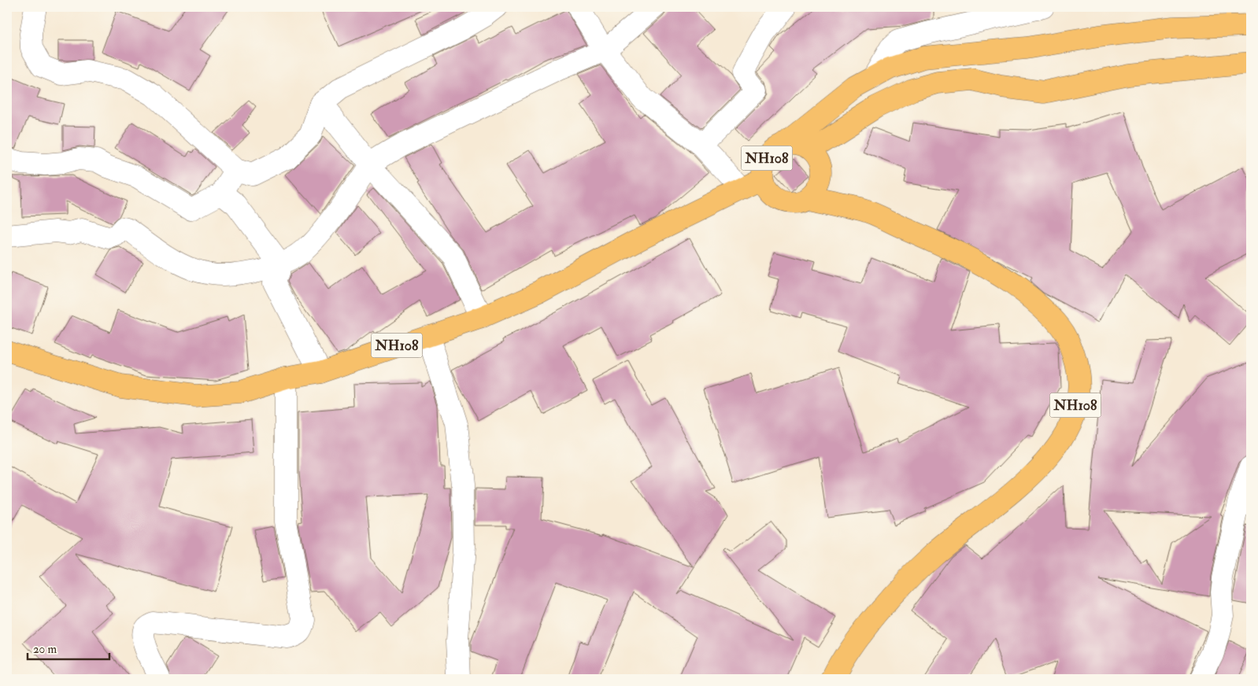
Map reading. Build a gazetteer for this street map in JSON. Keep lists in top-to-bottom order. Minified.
{"streets":{"main road":["NH108"]},"scale_bar":"20 m"}
